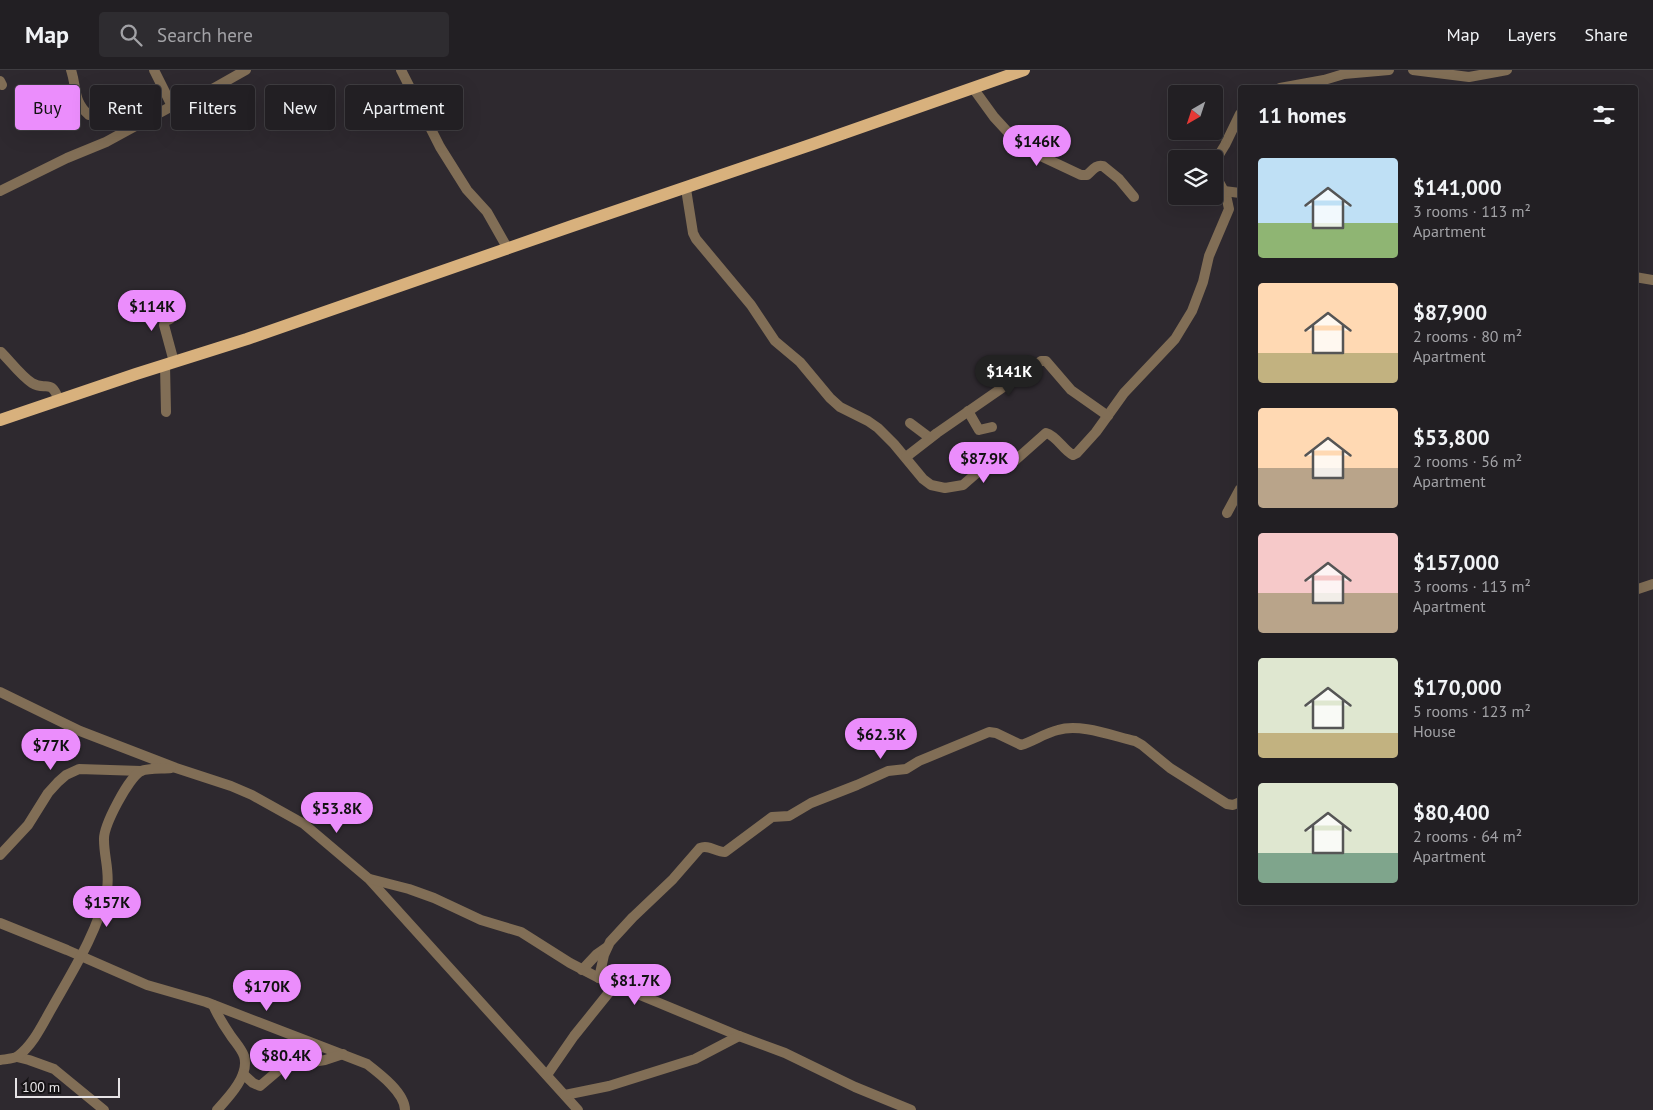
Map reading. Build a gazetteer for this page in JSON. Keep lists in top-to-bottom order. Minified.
{"scale_bar":"100 m","north":"bottom left","page":{"header":"Map","search":"Search here","nav":["Map","Layers","Share"],"chip":["Buy","Rent","Filters","New","Apartment"],"heading":"11 homes","price":["$146K","$114K","$141K","$87.9K","$62.3K","$77K","$53.8K","$157K","$81.7K","$170K","$80.4K"],"list":[{"name":"$141,000","note":"3 rooms · 113 m² · Apartment"},{"name":"$87,900","note":"2 rooms · 80 m² · Apartment"},{"name":"$53,800","note":"2 rooms · 56 m² · Apartment"},{"name":"$157,000","note":"3 rooms · 113 m² · Apartment"},{"name":"$170,000","note":"5 rooms · 123 m² · House"},{"name":"$80,400","note":"2 rooms · 64 m² · Apartment"}],"scale":"100 m"}}
